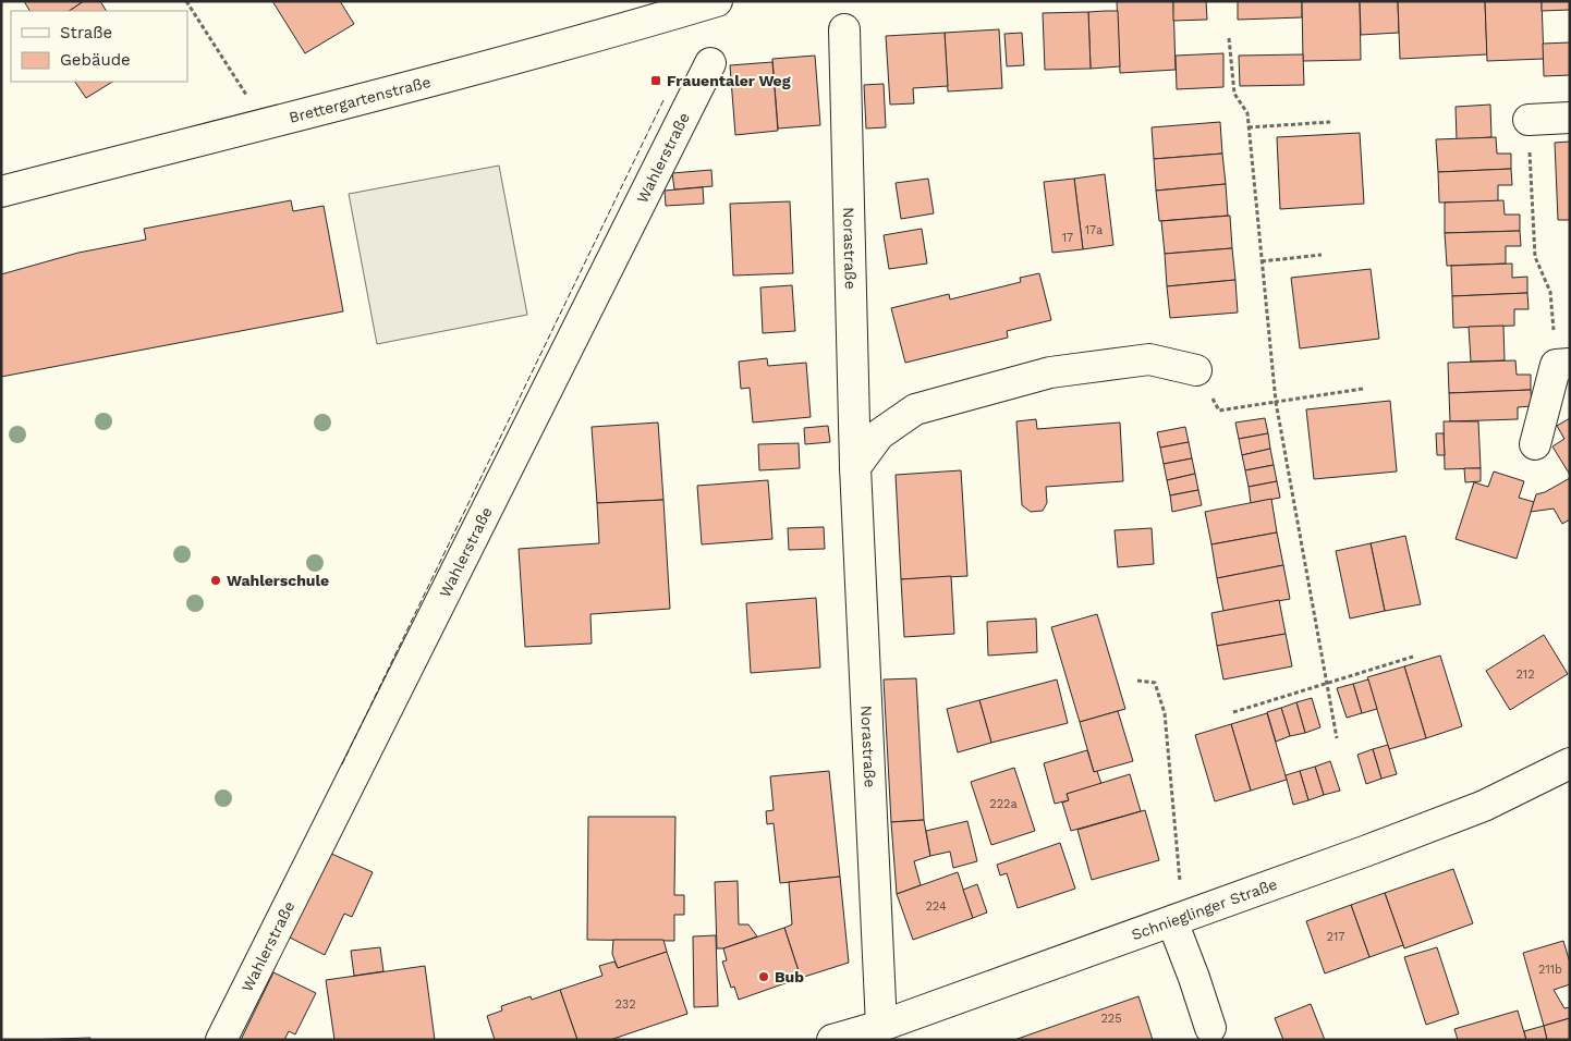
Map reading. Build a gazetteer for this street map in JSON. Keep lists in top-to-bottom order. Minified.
{"streets":{"street":["Brettergartenstraße","Wahlerstraße","Norastraße","Schnieglinger Straße"]},"crossings":[["Norastraße","Schnieglinger Straße"]],"places":{"transit":["Frauentaler Weg"],"other":["Wahlerschule","Bub"]},"house_numbers":["17a","17","212","222a","224","217","211b","232","225"],"legend":["Straße","Gebäude"]}
